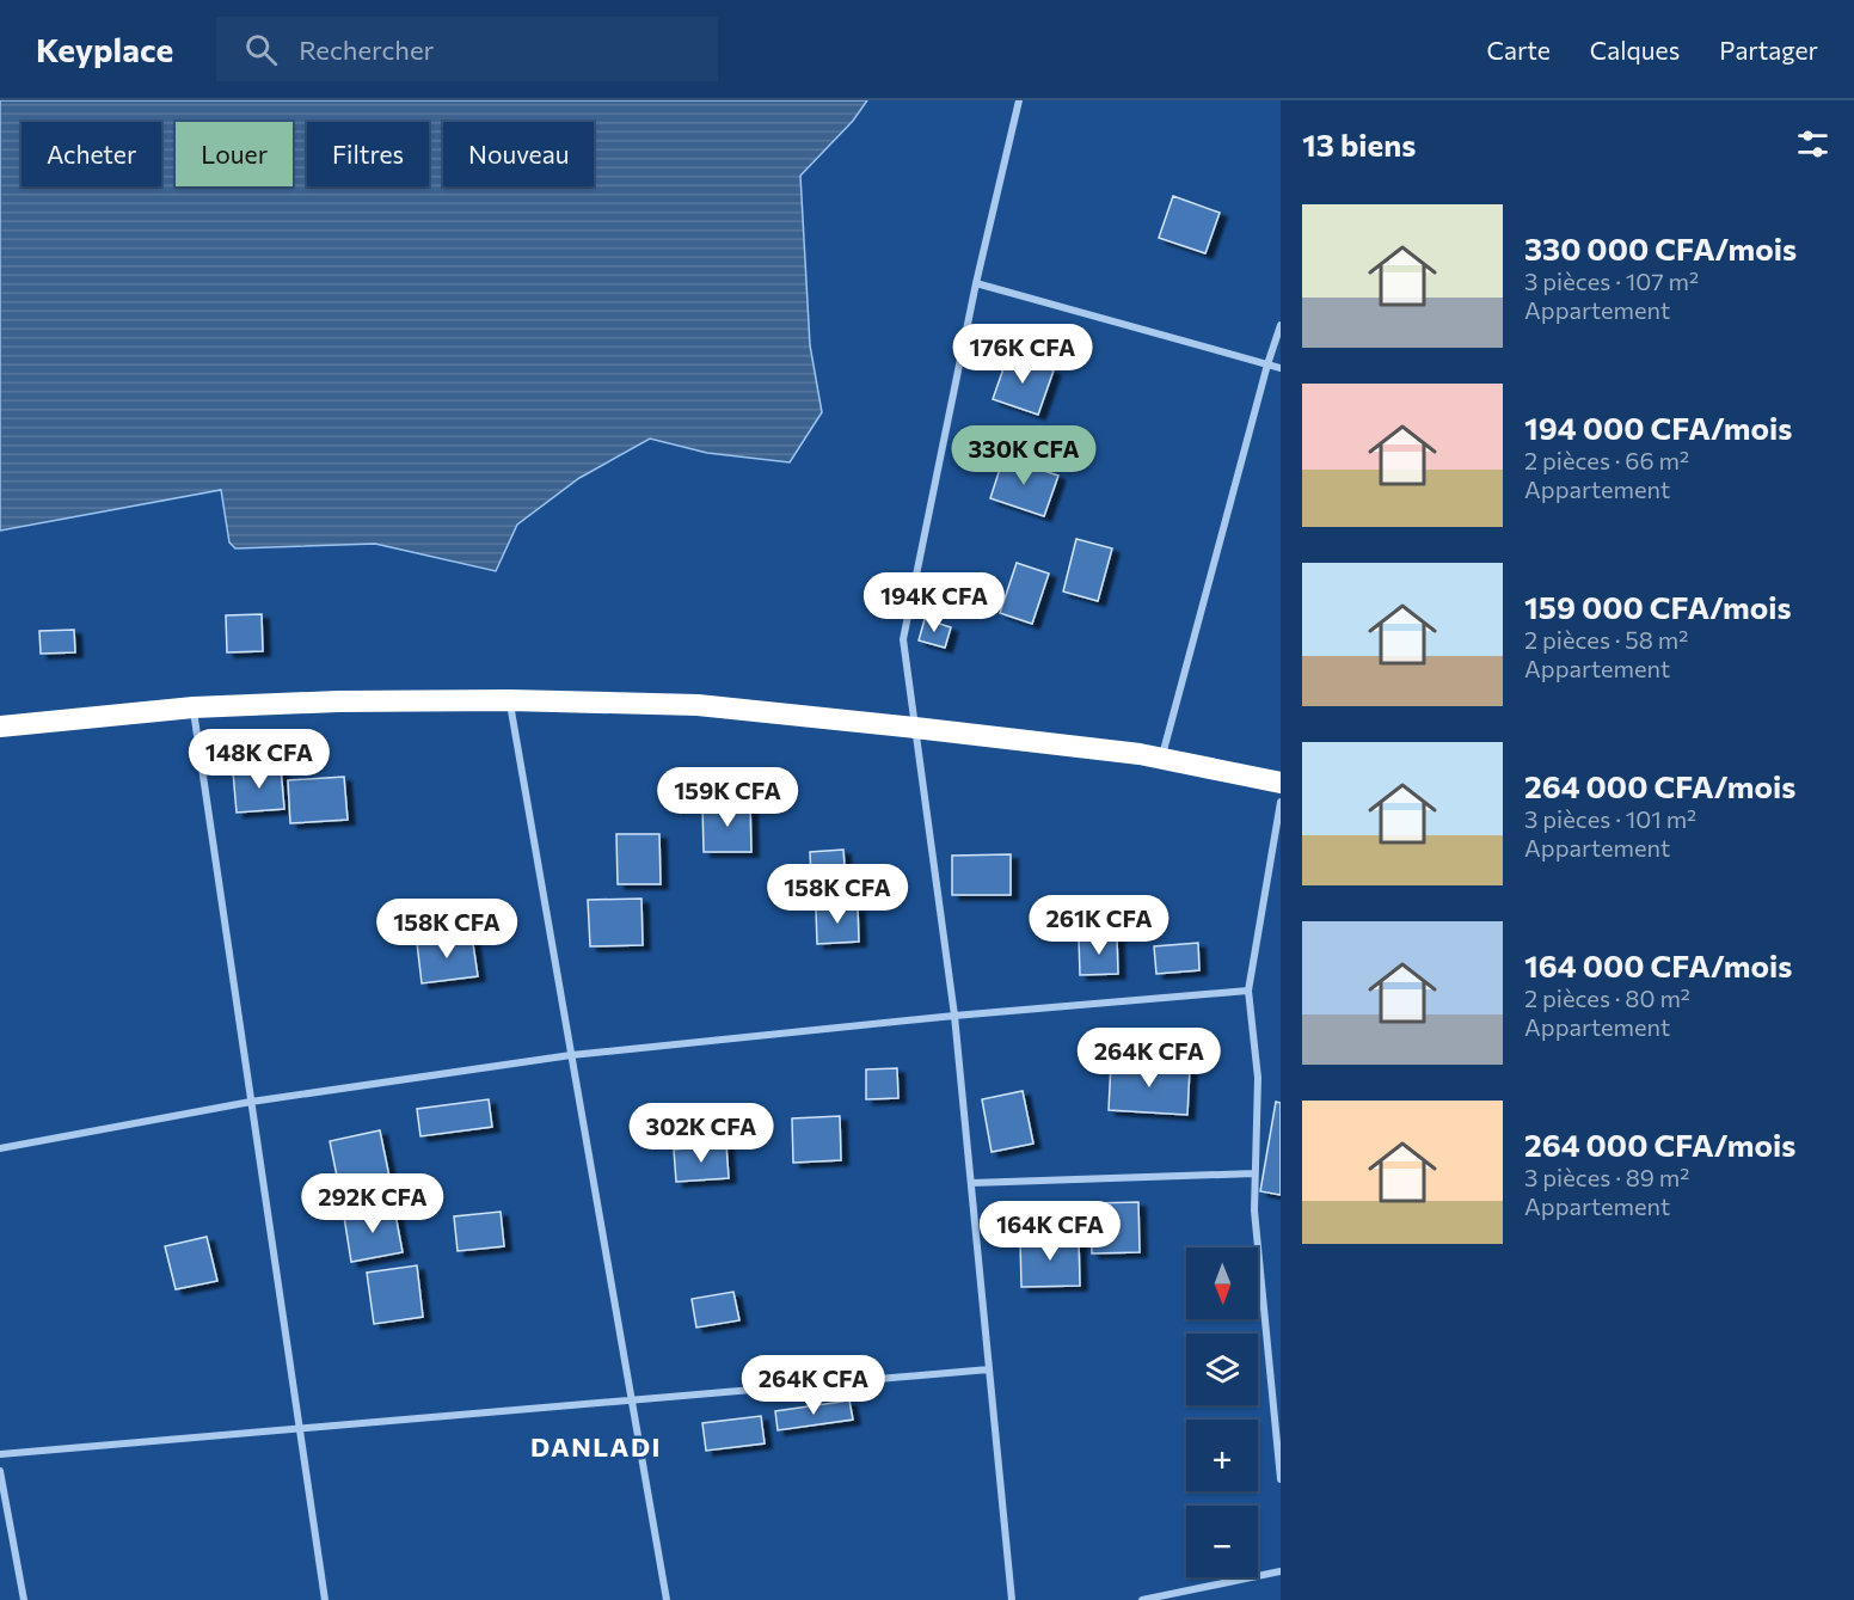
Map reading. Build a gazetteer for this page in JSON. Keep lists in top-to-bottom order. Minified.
{"districts":["DANLADI"],"north":"bottom","page":{"header":"Keyplace","search":"Rechercher","nav":["Carte","Calques","Partager"],"heading":"13 biens","chip":["Acheter","Louer","Filtres","Nouveau"],"list":[{"name":"330 000 CFA/mois","note":"3 pièces · 107 m² · Appartement"},{"name":"194 000 CFA/mois","note":"2 pièces · 66 m² · Appartement"},{"name":"159 000 CFA/mois","note":"2 pièces · 58 m² · Appartement"},{"name":"264 000 CFA/mois","note":"3 pièces · 101 m² · Appartement"},{"name":"164 000 CFA/mois","note":"2 pièces · 80 m² · Appartement"},{"name":"264 000 CFA/mois","note":"3 pièces · 89 m² · Appartement"}],"price":["176K CFA","330K CFA","194K CFA","148K CFA","159K CFA","158K CFA","261K CFA","158K CFA","264K CFA","302K CFA","292K CFA","164K CFA","264K CFA"],"map_buttons":["+","−"]}}
